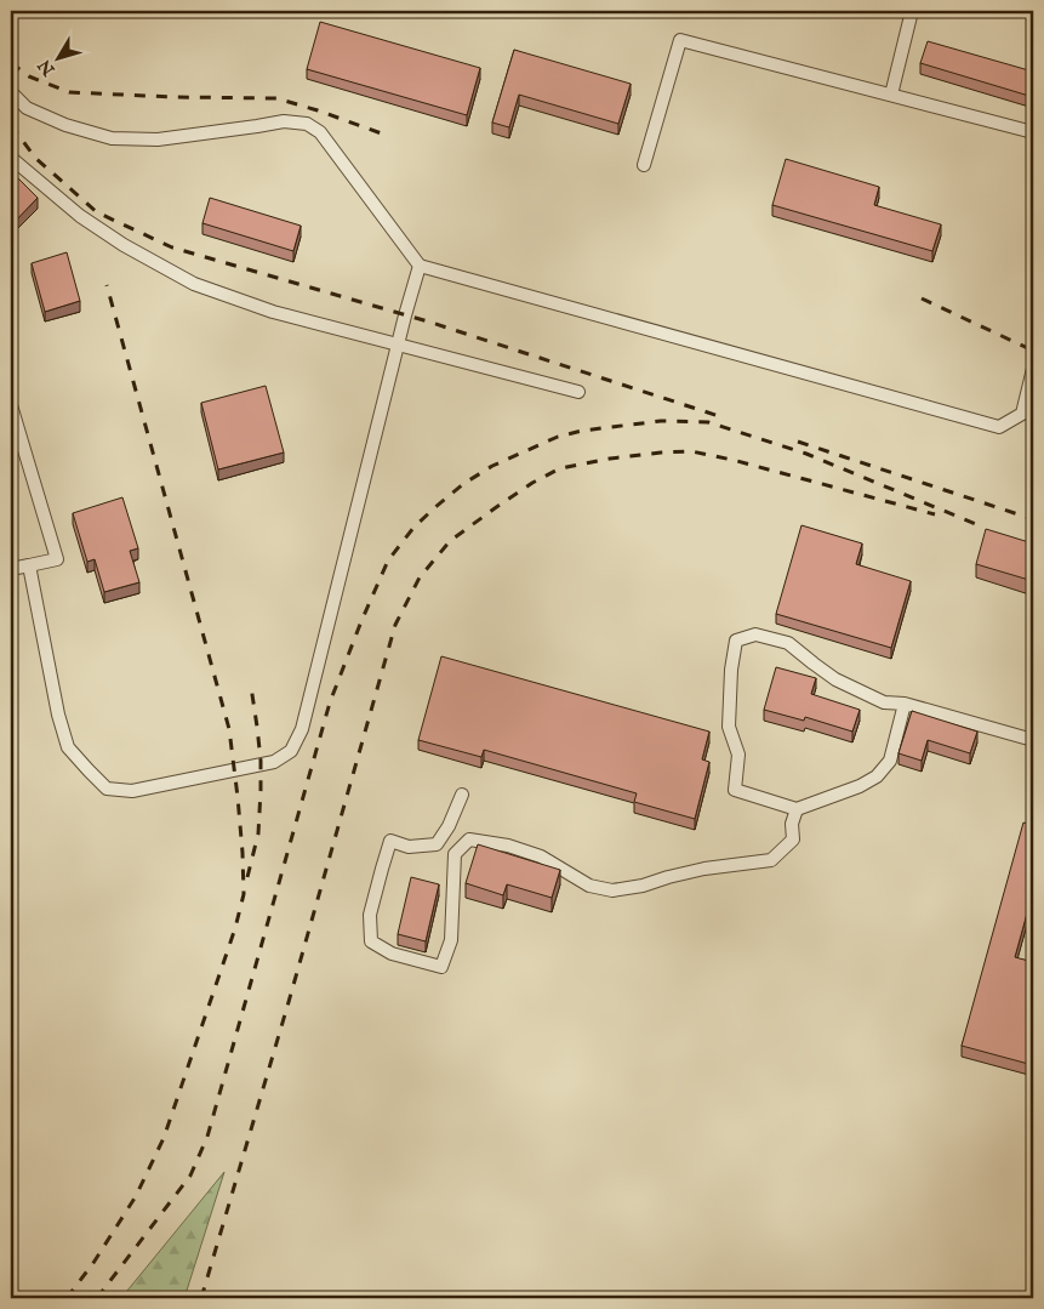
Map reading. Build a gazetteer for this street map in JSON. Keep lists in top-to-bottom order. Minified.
{"north":"bottom left"}
